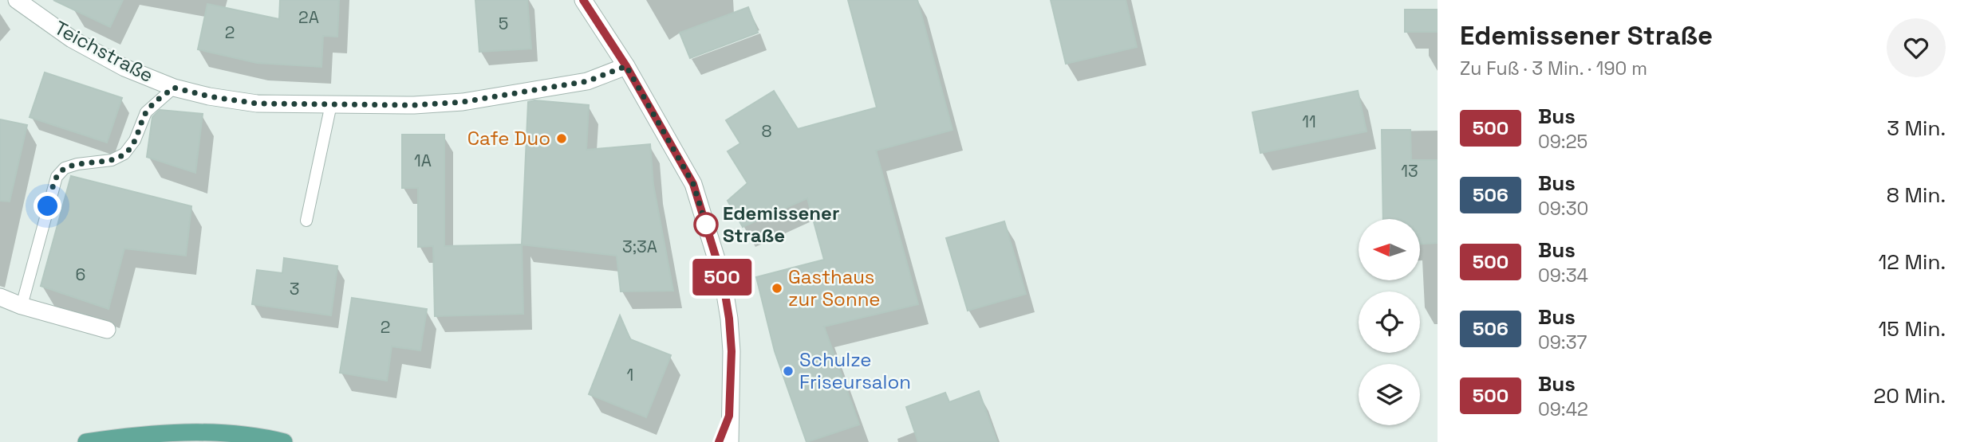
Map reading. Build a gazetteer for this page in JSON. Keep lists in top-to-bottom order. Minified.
{"streets":{"street":["Teichstraße"]},"places":["Cafe Duo","Edemissener Straße","Gasthaus zur Sonne","Schulze Friseursalon"],"lines":["bus line 500"],"house_numbers":["2A","5","2","11","8","1A","13","3;3A","6","3","2","1"],"north":"left","page":{"on_map":"500","heading":["Edemissener Straße","Zu Fuß · 3 Min. · 190 m"],"list":[{"mark":"500","name":"Bus","note":"09:25","value":"3 Min."},{"mark":"506","name":"Bus","note":"09:30","value":"8 Min."},{"mark":"500","name":"Bus","note":"09:34","value":"12 Min."},{"mark":"506","name":"Bus","note":"09:37","value":"15 Min."},{"mark":"500","name":"Bus","note":"09:42","value":"20 Min."}]}}
